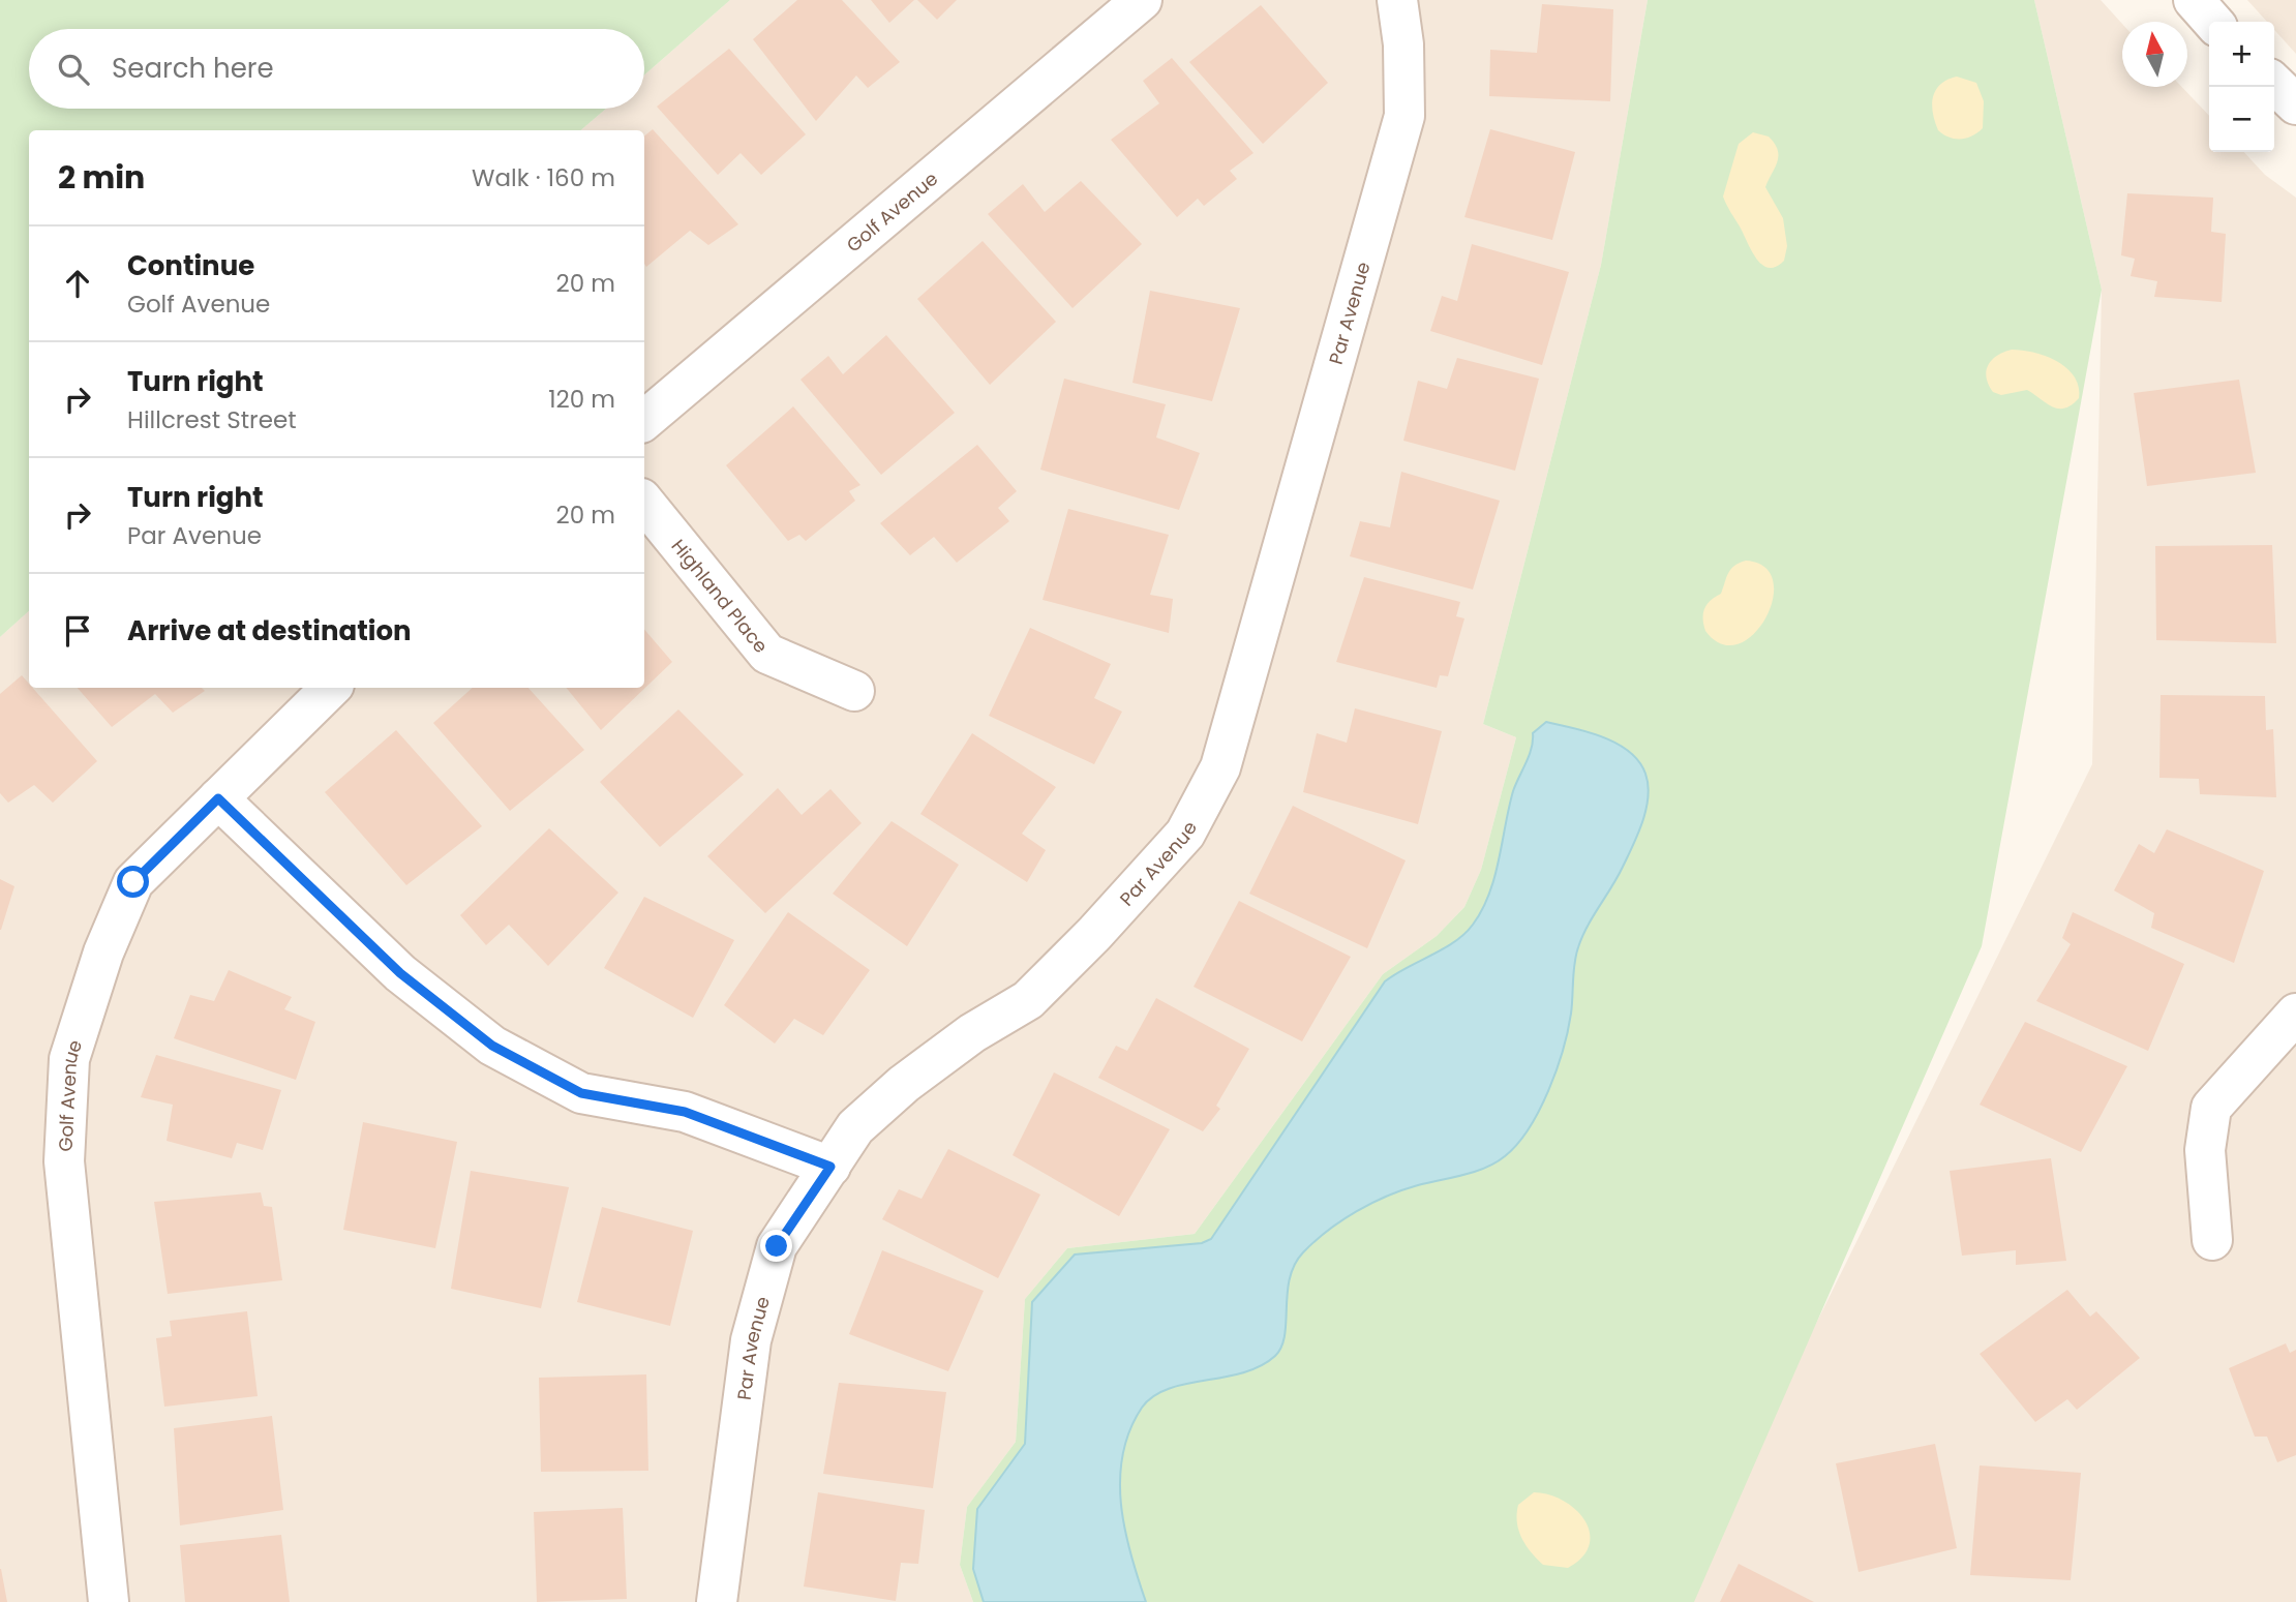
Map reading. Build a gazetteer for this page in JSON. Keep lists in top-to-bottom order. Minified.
{"streets":{"street":["Golf Avenue","Par Avenue","Highland Place"]},"north":"top","page":{"map_buttons":["+","−"],"search":"Search here","heading":["2 min","Walk · 160 m"],"list":[["Continue","Golf Avenue","20 m"],["Turn right","Hillcrest Street","120 m"],["Turn right","Par Avenue","20 m"],"Arrive at destination"]}}
